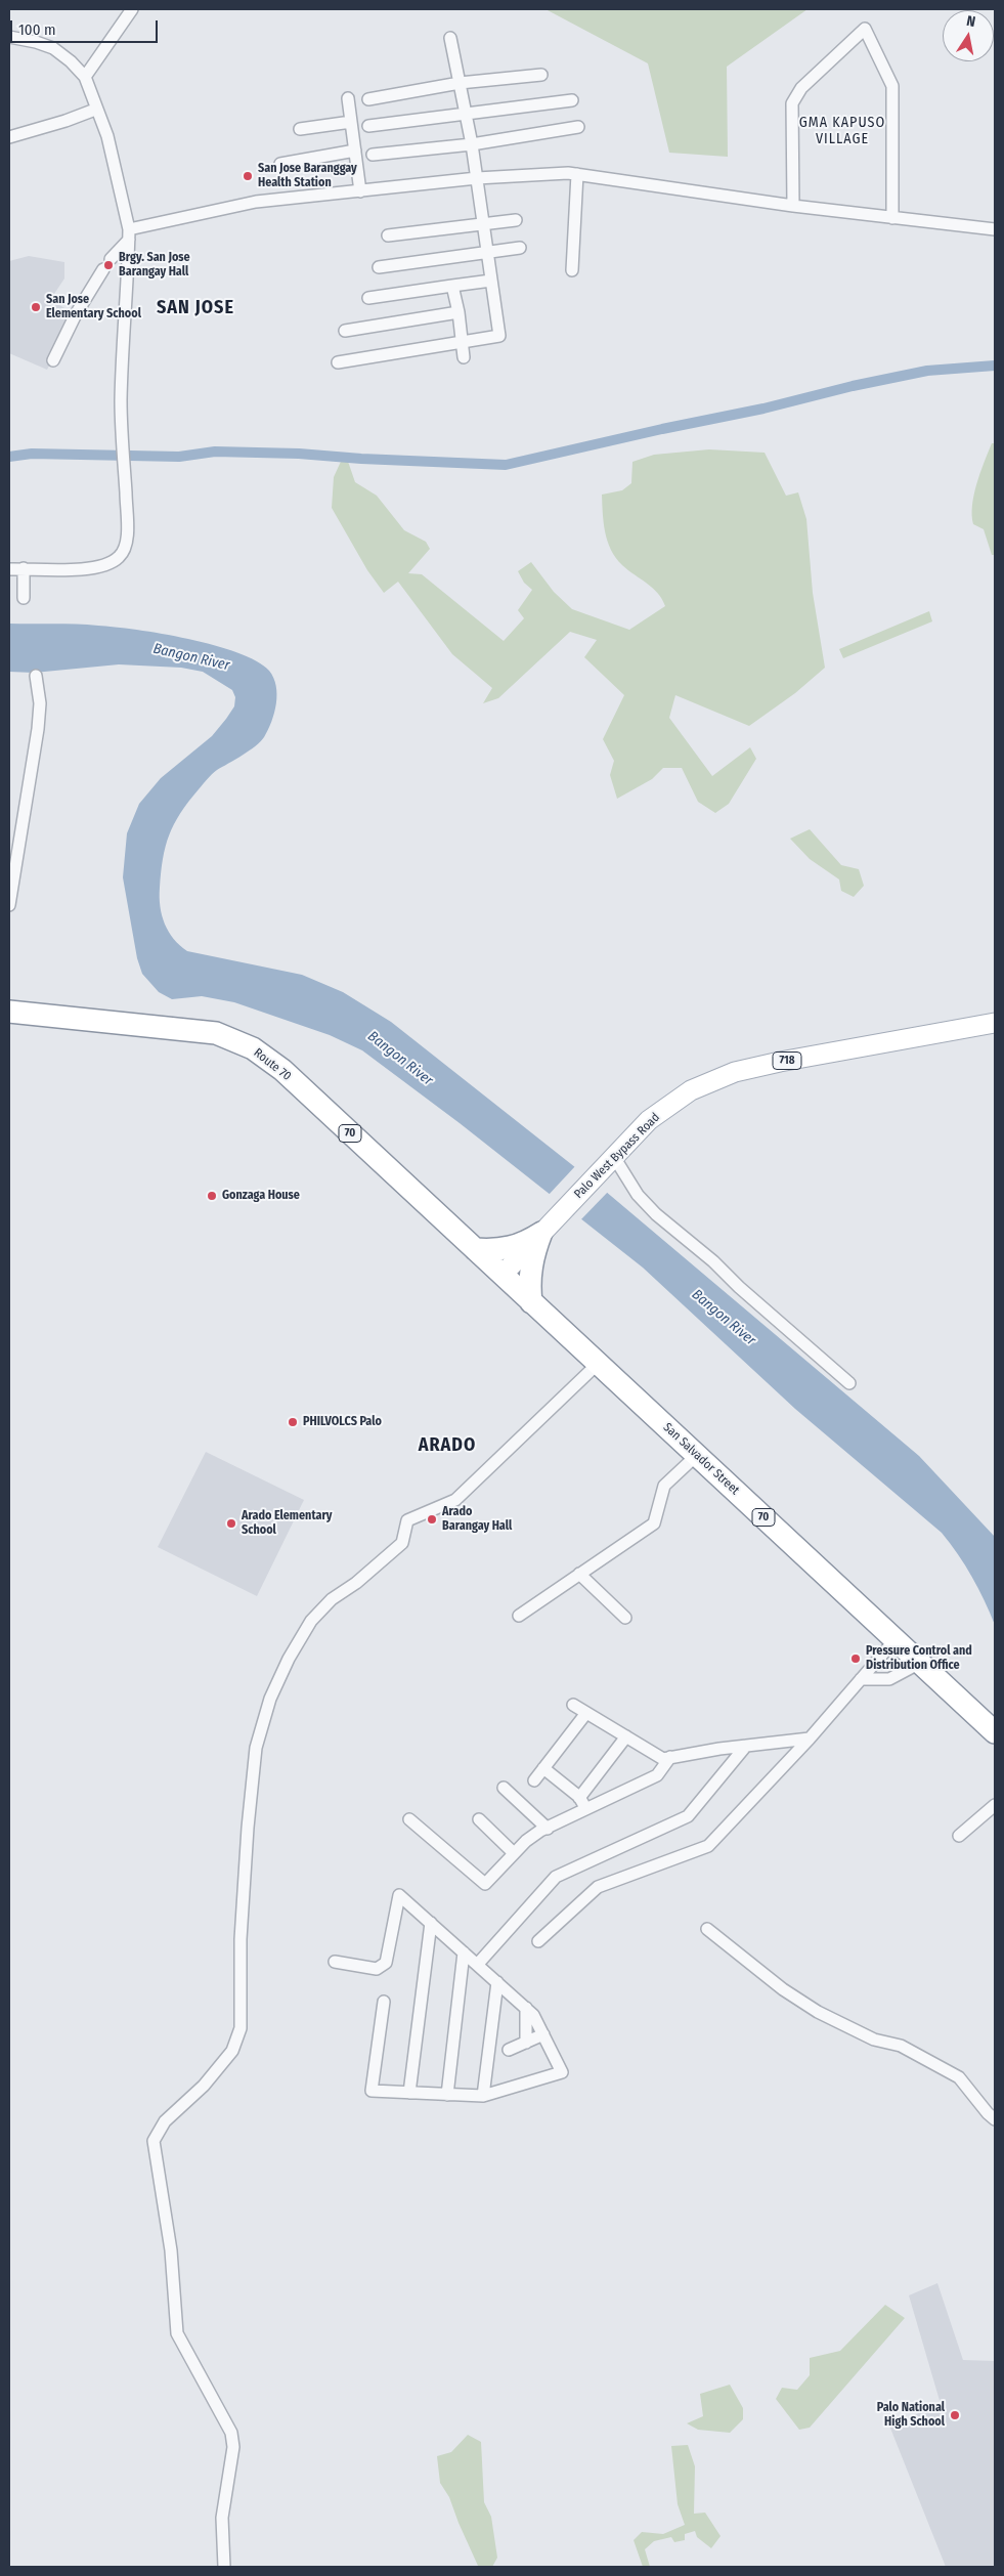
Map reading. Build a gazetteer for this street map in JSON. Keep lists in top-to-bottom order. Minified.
{"streets":{"highway":["Route 70","70","San Salvador Street"],"main road":["718","Palo West Bypass Road"]},"crossings":[["Route 70","San Salvador Street"],["Palo West Bypass Road","San Salvador Street"]],"districts":["GMA KAPUSO VILLAGE","SAN JOSE","ARADO"],"water":["Bangon River"],"places":["San Jose Baranggay Health Station","Brgy. San Jose Barangay Hall","San Jose Elementary School","Gonzaga House","PHILVOLCS Palo","Arado Barangay Hall","Arado Elementary School","Pressure Control and Distribution Office","Palo National High School"],"scale_bar":"100 m","north":"top"}
